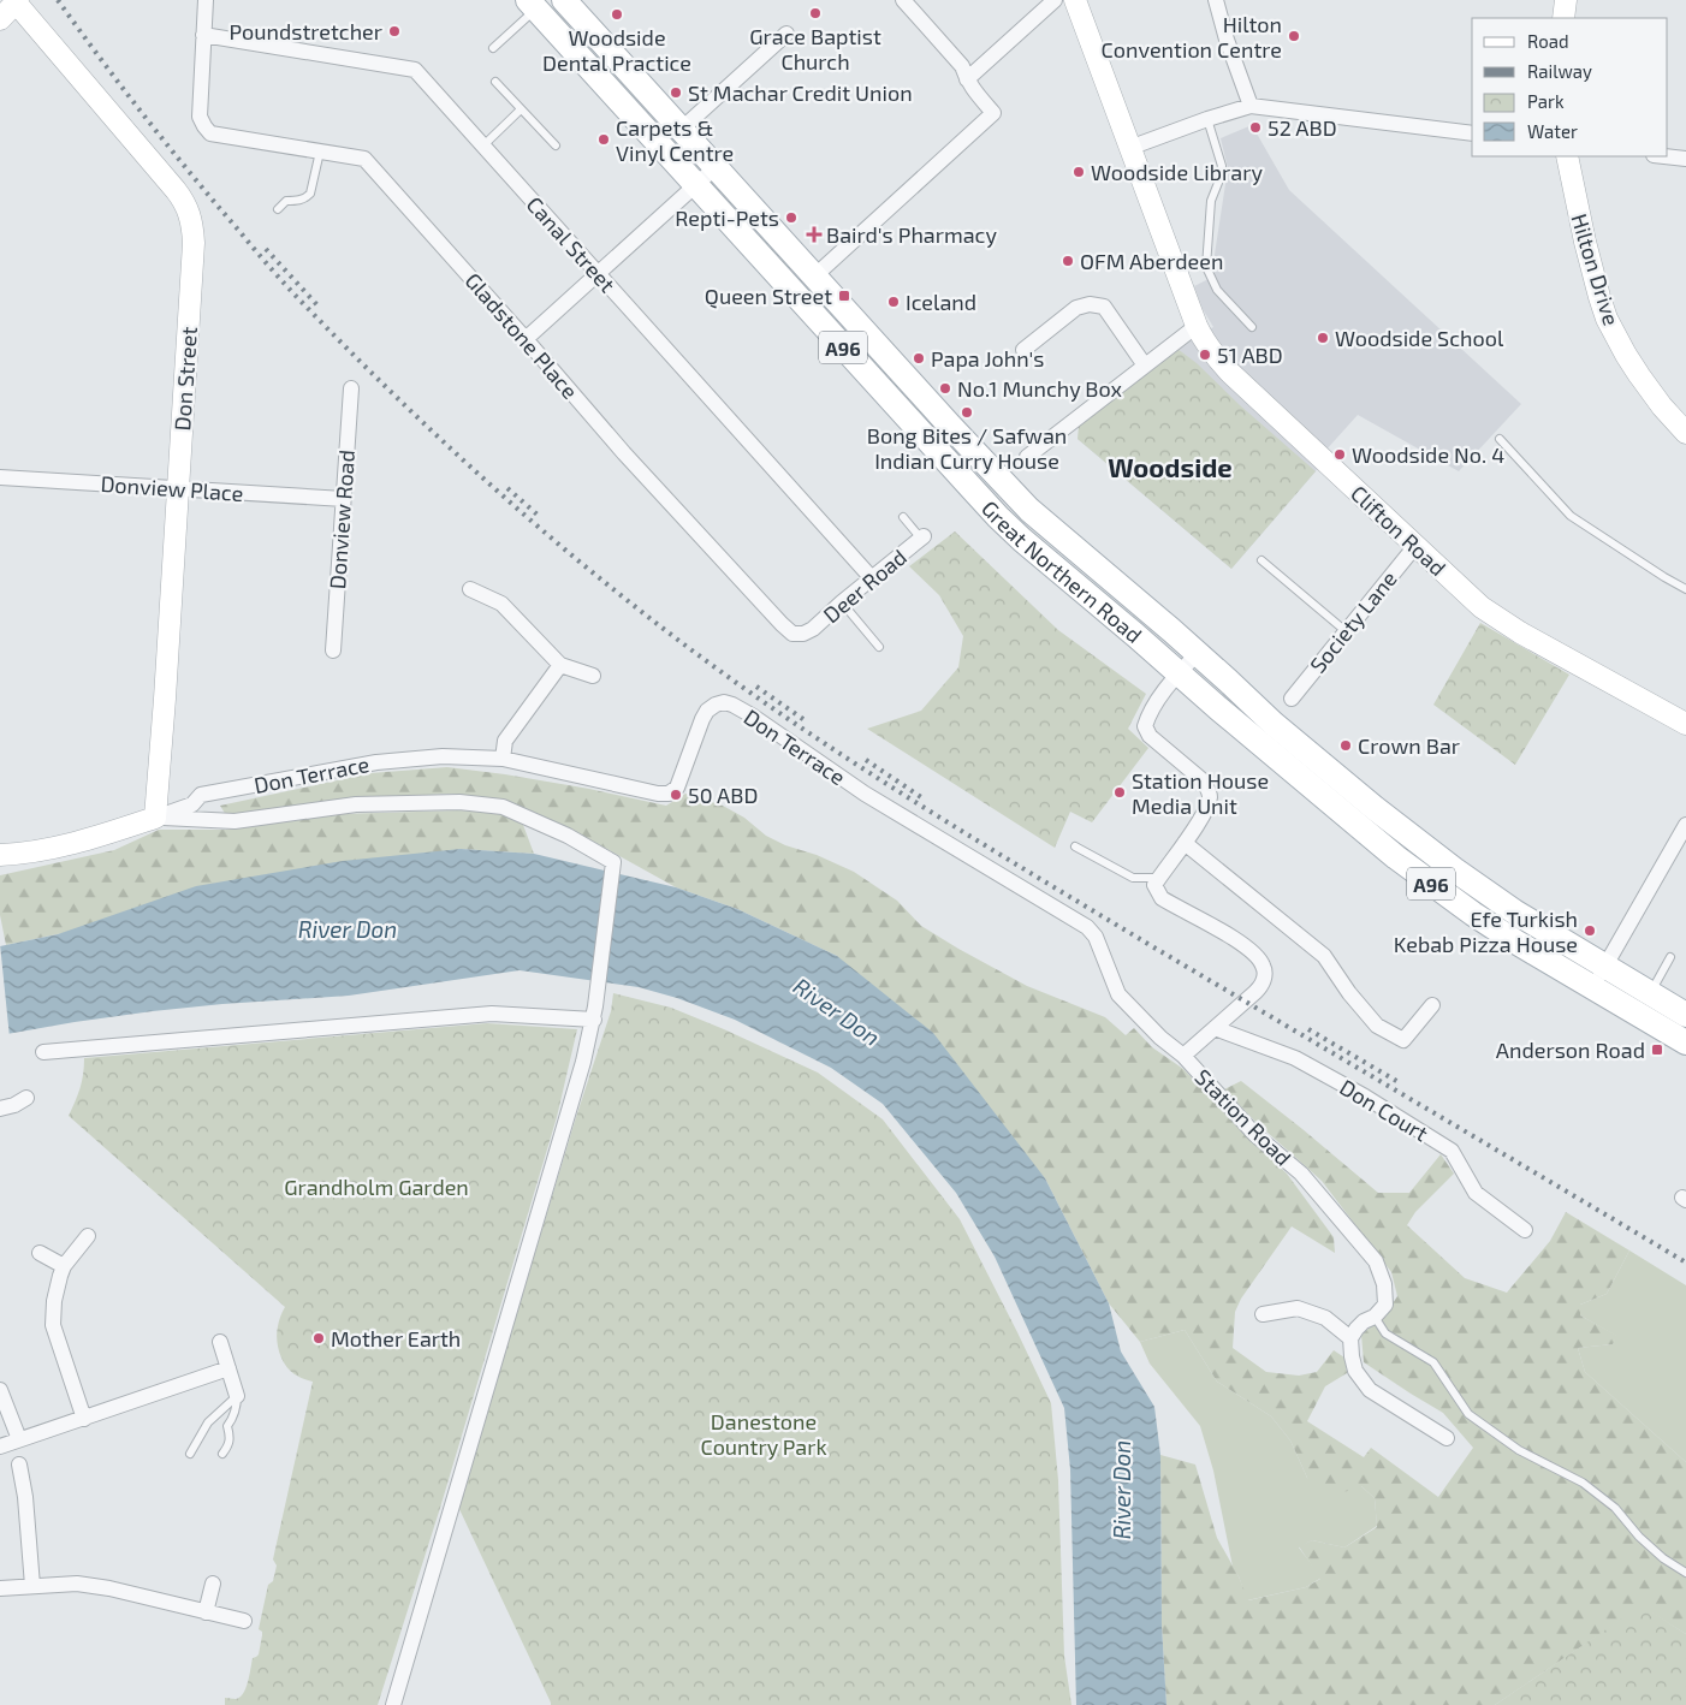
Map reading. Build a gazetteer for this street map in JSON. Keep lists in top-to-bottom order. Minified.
{"streets":{"main road":["A96","Great Northern Road"],"street":["Canal Street","Hilton Drive","Gladstone Place","Don Street","Donview Place","Donview Road","Clifton Road","Deer Road","Society Lane","Don Terrace","Don Court","Station Road"]},"crossings":[["Canal Street","Gladstone Place"],["Canal Street","Deer Road"],["Gladstone Place","Deer Road"],["A96","Great Northern Road"],["Don Street","Donview Place"],["Don Street","Don Terrace"],["Donview Place","Donview Road"],["Clifton Road","Society Lane"],["Don Terrace","Station Road"],["Don Court","Station Road"]],"districts":["Woodside"],"water":["River Don"],"parks":["Grandholm Garden","Danestone Country Park"],"places":{"other":["Grace Baptist Church","Woodside Dental Practice","Poundstretcher","Hilton Convention Centre","St Machar Credit Union","52 ABD","Carpets & Vinyl Centre","Woodside Library","Repti-Pets","OFM Aberdeen","Iceland","Woodside School","51 ABD","Papa John's","No.1 Munchy Box","Bong Bites / Safwan Indian Curry House","Woodside No. 4","Crown Bar","Station House Media Unit","50 ABD","Efe Turkish Kebab Pizza House","Mother Earth"],"health":["Baird's Pharmacy"],"transit":["Queen Street","Anderson Road"]},"legend":["Road","Railway","Park","Water"]}
